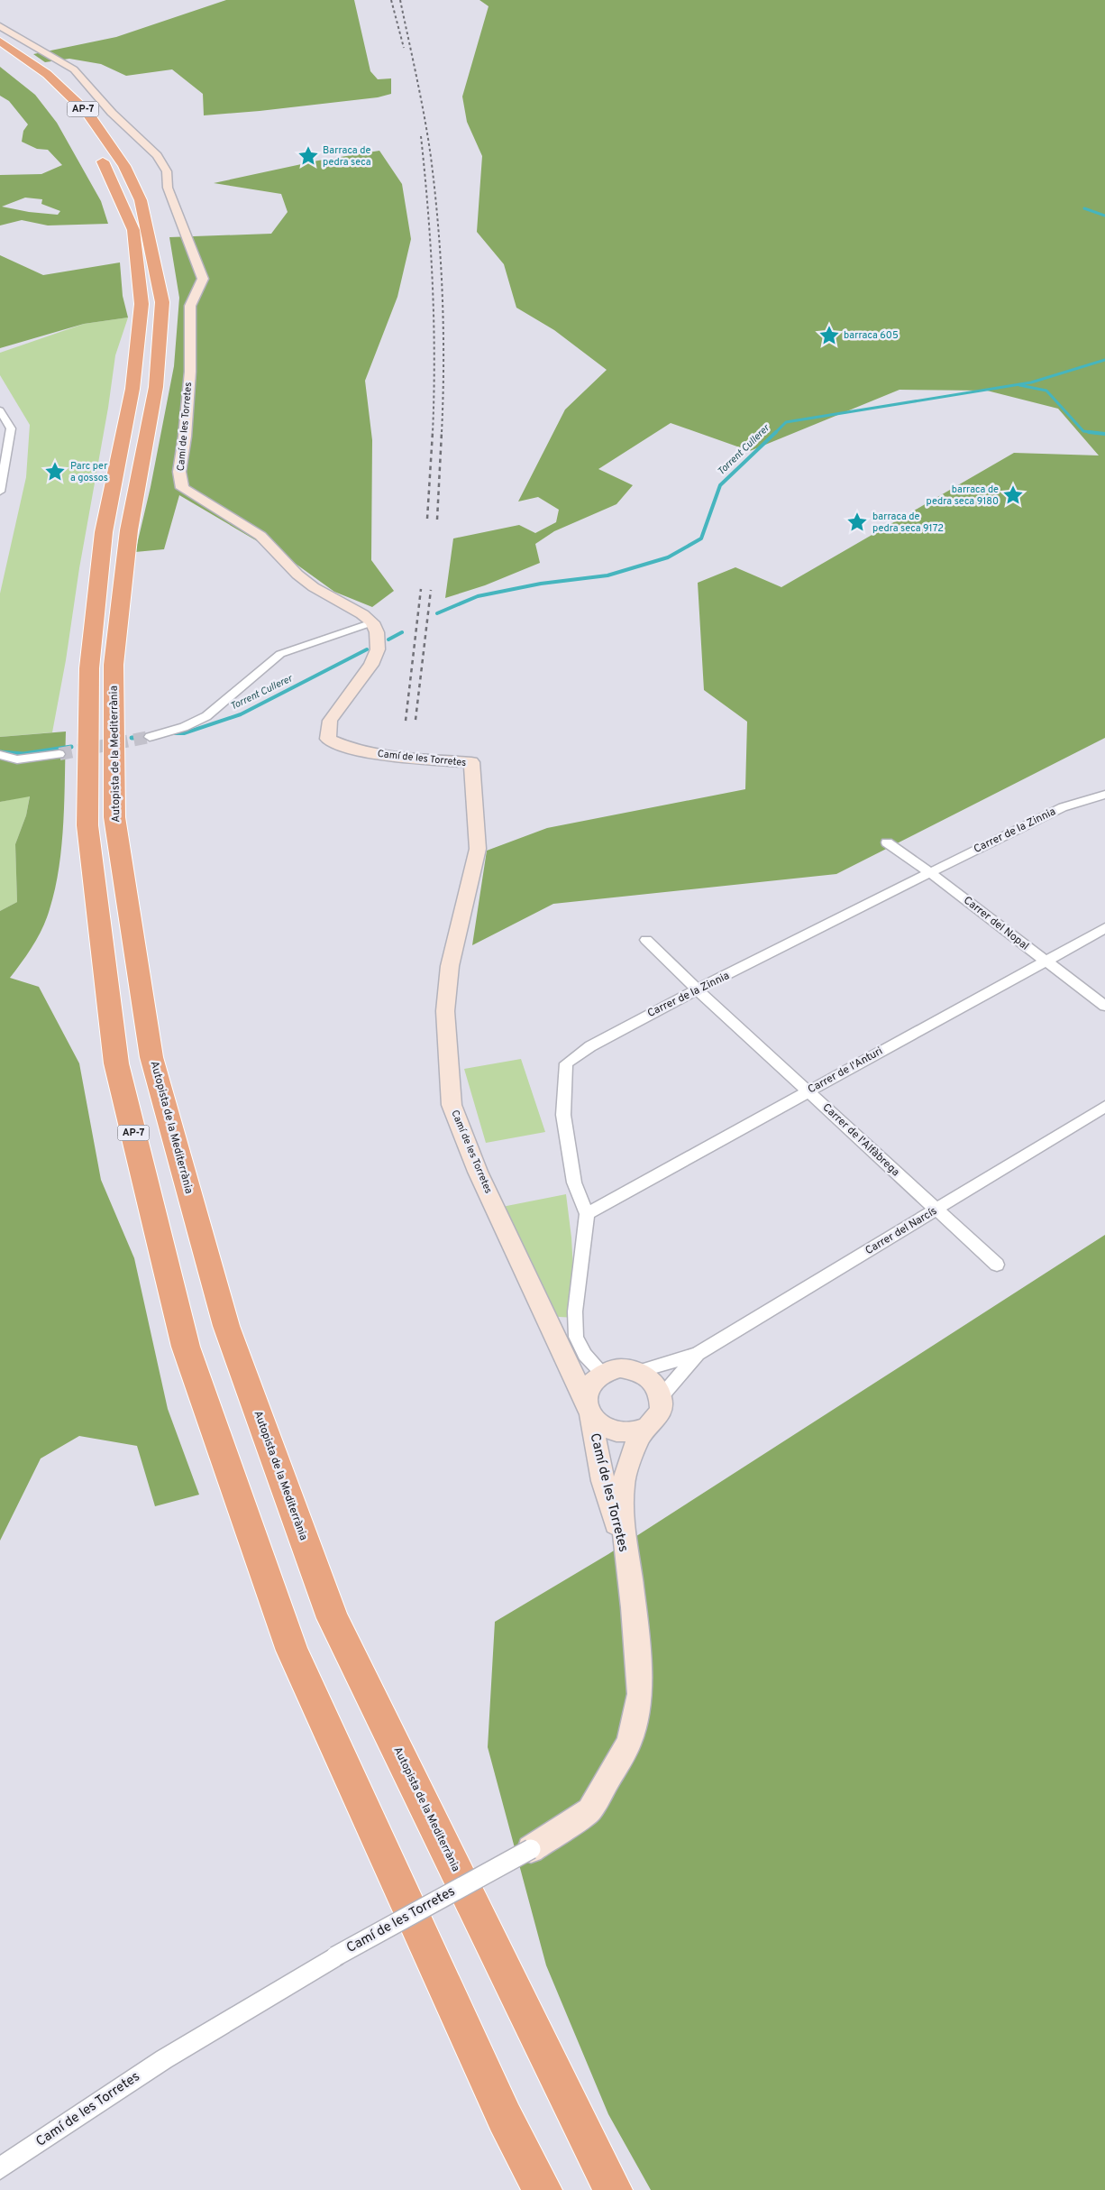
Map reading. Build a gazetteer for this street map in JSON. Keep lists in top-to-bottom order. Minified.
{"streets":{"highway":["AP-7","Autopista de la Mediterrània"],"street":["Camí de les Torretes","Carrer de la Zinnia","Carrer del Nopal","Carrer de l'Anturi","Carrer de l'Alfàbrega","Carrer del Narcís"]},"crossings":[["Camí de les Torretes","Carrer de la Zinnia"],["Camí de les Torretes","Carrer del Narcís"],["Carrer de la Zinnia","Carrer del Nopal"],["Carrer de la Zinnia","Carrer de l'Anturi"],["Carrer de la Zinnia","Carrer de l'Alfàbrega"],["Carrer de la Zinnia","Carrer del Narcís"],["Carrer del Nopal","Carrer de l'Anturi"],["Carrer de l'Anturi","Carrer de l'Alfàbrega"],["Carrer de l'Alfàbrega","Carrer del Narcís"]],"water":["Torrent Cullerer"],"places":{"place":["Barraca de pedra seca","barraca 605","Parc per a gossos","barraca de pedra seca 9180","barraca de pedra seca 9172"]}}
